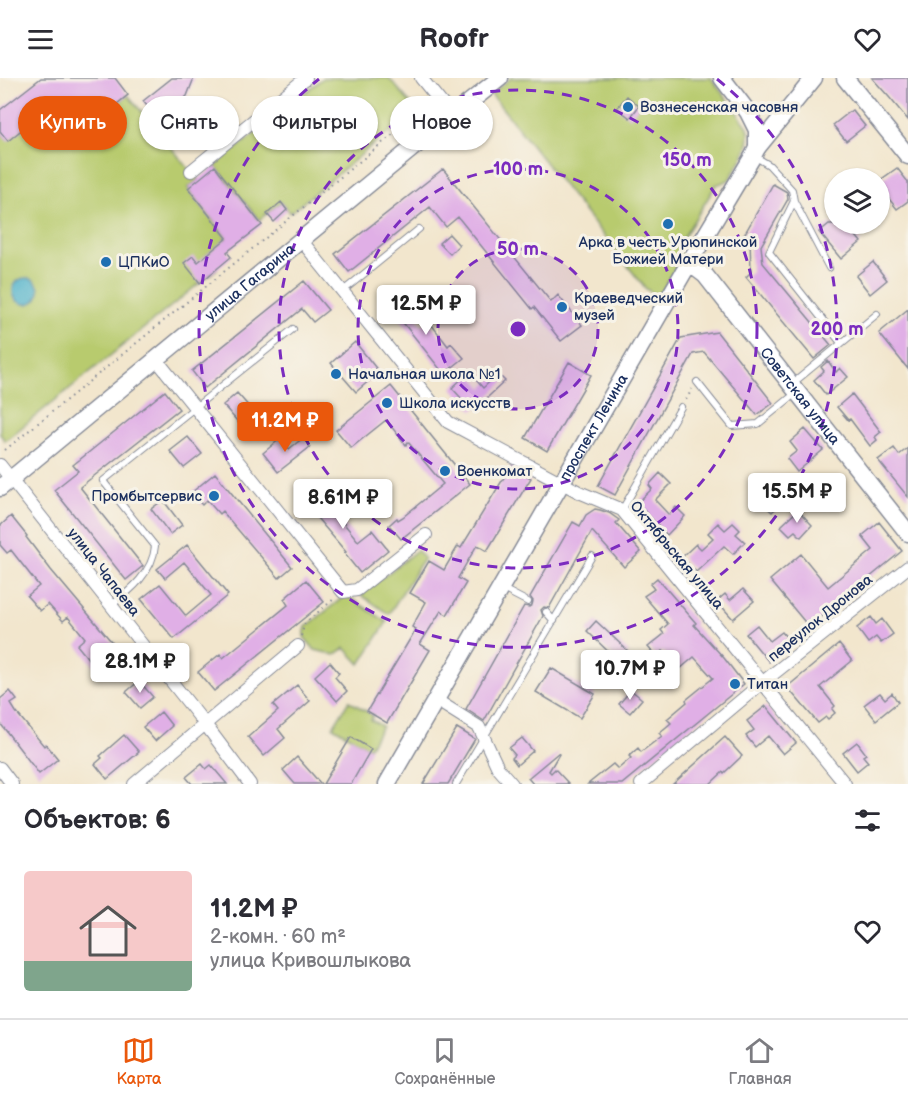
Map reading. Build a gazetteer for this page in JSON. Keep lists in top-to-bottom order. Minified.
{"streets":{"main road":["улица Гагарина","Советская улица","проспект Ленина"],"street":["Октябрьская улица","улица Чапаева","переулок Дронова"]},"crossings":[["улица Гагарина","Октябрьская улица"],["улица Гагарина","улица Чапаева"],["Советская улица","проспект Ленина"],["проспект Ленина","Октябрьская улица"],["Октябрьская улица","переулок Дронова"]],"places":["Вознесенская часовня","Арка в честь Урюпинской Божией Матери","ЦПКиО","Краеведческий музей","Начальная школа №1","Школа искусств","Военкомат","Промбытсервис","Титан"],"page":{"header":"Roofr","chip":["Купить","Снять","Фильтры","Новое"],"price":["12.5M ₽","11.2M ₽","15.5M ₽","8.61M ₽","28.1M ₽","10.7M ₽"],"heading":"Объектов: 6","list":[{"name":"11.2M ₽","note":"2-комн. · 60 m² · улица Кривошлыкова"}],"tabs":["Карта","Сохранённые","Главная"]},"rings":["150 m","100 m","50 m","200 m"]}
